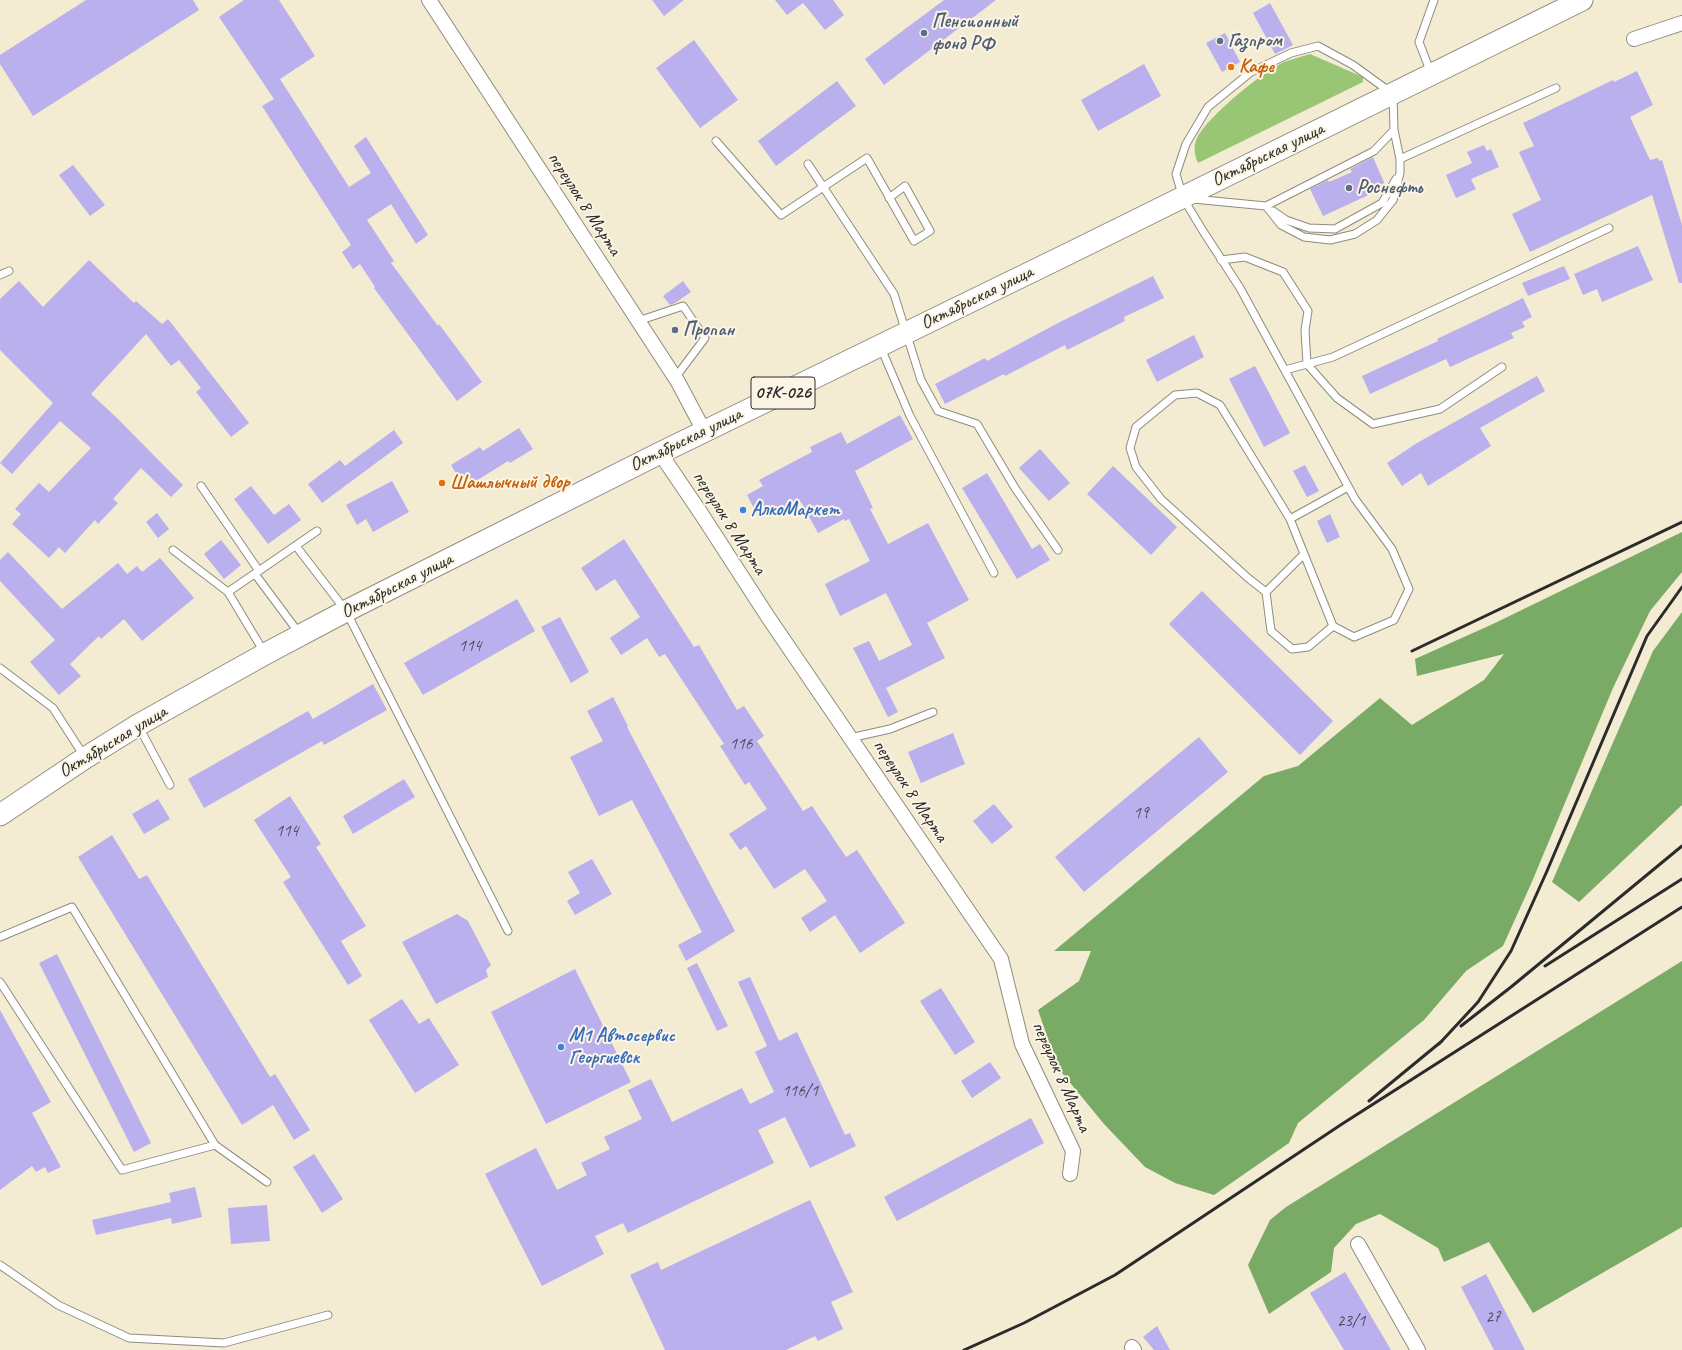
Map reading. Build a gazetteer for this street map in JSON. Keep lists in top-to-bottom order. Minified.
{"streets":{"main road":["Октябрьская улица","07К-026"],"street":["переулок 8 Марта"]},"crossings":[["Октябрьская улица","переулок 8 Марта"]],"places":["Пенсионный фонд РФ","Газпром","Кафе","Роснефть","Пропан","Шашлычный двор","АлкоМаркет","М1 Автосервис Георгиевск"],"house_numbers":["114","116","19","114","116/1","27","23/1"]}
